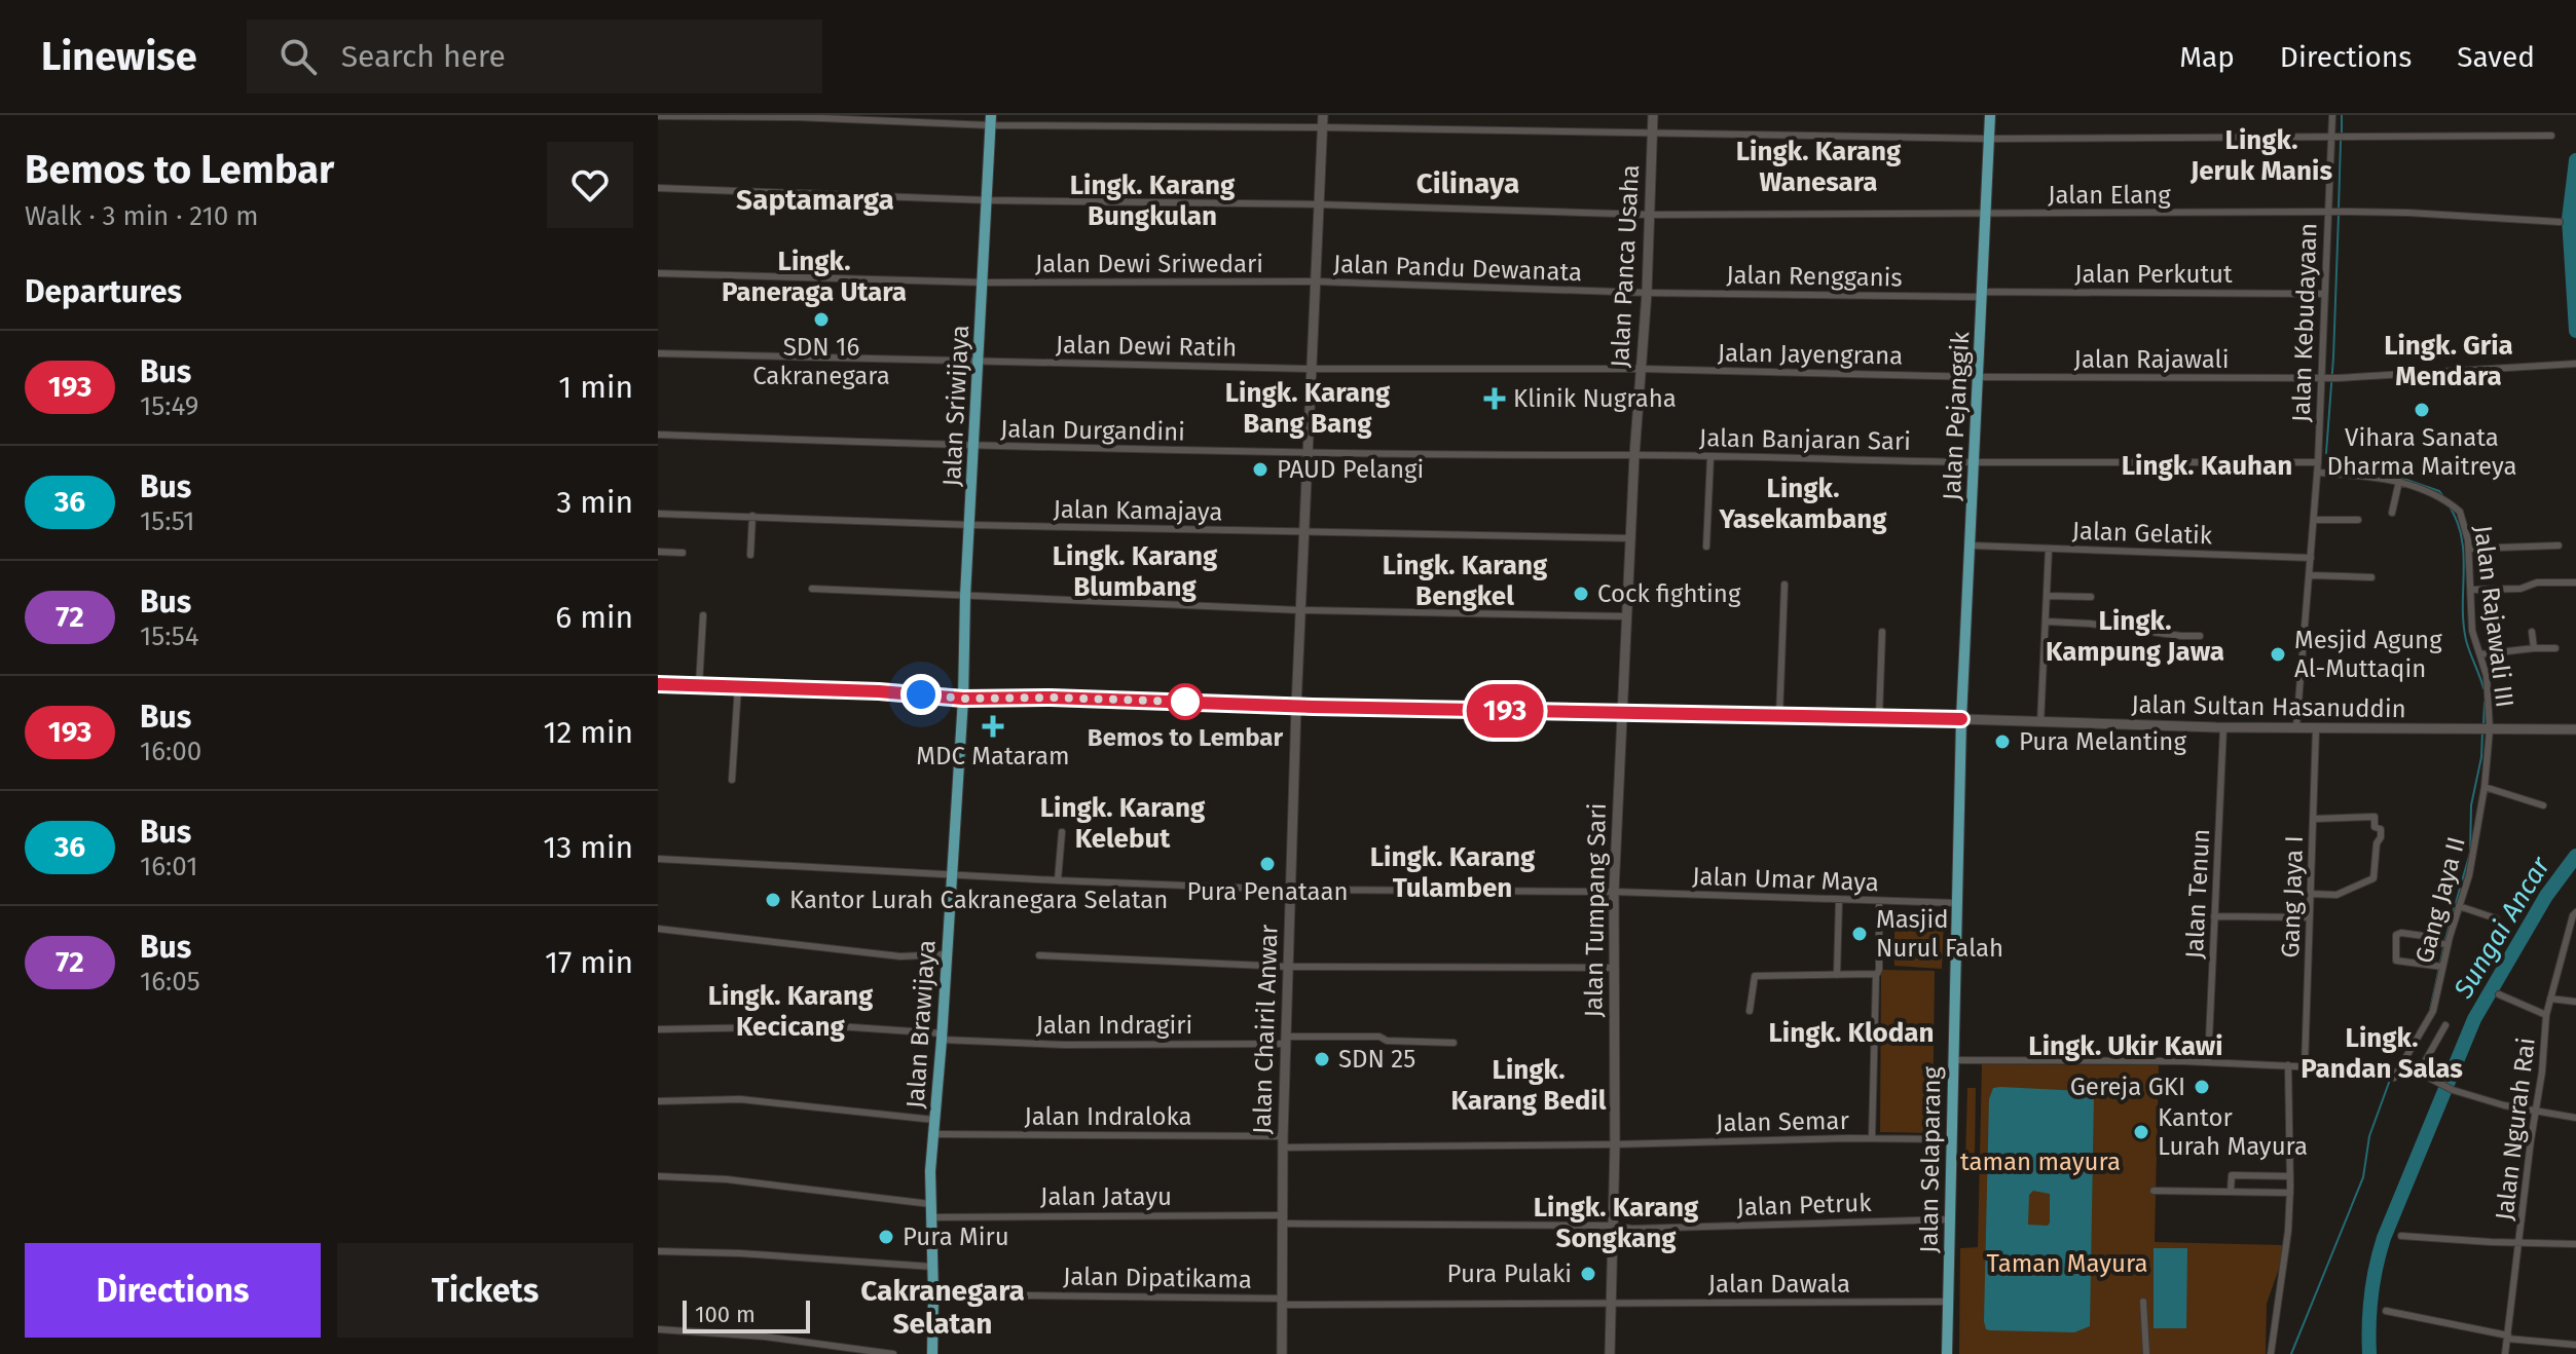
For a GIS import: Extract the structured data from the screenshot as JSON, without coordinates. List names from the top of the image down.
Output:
{
  "streets": {
    "main road": [
      "Jalan Panca Usaha",
      "Jalan Sriwijaya",
      "Jalan Pejanggik",
      "Jalan Sultan Hasanuddin",
      "Jalan Tumpang Sari",
      "Jalan Brawijaya",
      "Jalan Chairil Anwar",
      "Jalan Selaparang"
    ],
    "street": [
      "Jalan Elang",
      "Jalan Dewi Sriwedari",
      "Jalan Pandu Dewanata",
      "Jalan Perkutut",
      "Jalan Rengganis",
      "Jalan Kebudayaan",
      "Jalan Dewi Ratih",
      "Jalan Jayengrana",
      "Jalan Rajawali",
      "Jalan Durgandini",
      "Jalan Banjaran Sari",
      "Jalan Kamajaya",
      "Jalan Gelatik",
      "Jalan Rajawali III",
      "Jalan Umar Maya",
      "Jalan Tenun",
      "Gang Jaya I",
      "Gang Jaya II",
      "Jalan Indragiri",
      "Jalan Indraloka",
      "Jalan Semar",
      "Jalan Ngurah Rai",
      "Jalan Jatayu",
      "Jalan Petruk",
      "Jalan Dipatikama",
      "Jalan Dawala"
    ]
  },
  "crossings": [
    ["Jalan Elang", "Jalan Panca Usaha"],
    ["Jalan Elang", "Jalan Kebudayaan"],
    ["Jalan Elang", "Jalan Sriwijaya"],
    ["Jalan Elang", "Jalan Pejanggik"],
    ["Jalan Elang", "Jalan Chairil Anwar"],
    ["Jalan Dewi Sriwedari", "Jalan Pandu Dewanata"],
    ["Jalan Dewi Sriwedari", "Jalan Sriwijaya"],
    ["Jalan Dewi Sriwedari", "Jalan Chairil Anwar"],
    ["Jalan Panca Usaha", "Jalan Pandu Dewanata"],
    ["Jalan Panca Usaha", "Jalan Rengganis"],
    ["Jalan Panca Usaha", "Jalan Dewi Ratih"],
    ["Jalan Panca Usaha", "Jalan Jayengrana"],
    ["Jalan Panca Usaha", "Jalan Durgandini"],
    ["Jalan Panca Usaha", "Jalan Banjaran Sari"],
    ["Jalan Panca Usaha", "Jalan Kamajaya"],
    ["Jalan Panca Usaha", "Jalan Tumpang Sari"],
    ["Jalan Pandu Dewanata", "Jalan Rengganis"],
    ["Jalan Pandu Dewanata", "Jalan Chairil Anwar"],
    ["Jalan Perkutut", "Jalan Rengganis"],
    ["Jalan Perkutut", "Jalan Kebudayaan"],
    ["Jalan Perkutut", "Jalan Pejanggik"],
    ["Jalan Rengganis", "Jalan Pejanggik"],
    ["Jalan Kebudayaan", "Jalan Rajawali"],
    ["Jalan Kebudayaan", "Jalan Banjaran Sari"],
    ["Jalan Kebudayaan", "Jalan Gelatik"],
    ["Jalan Kebudayaan", "Jalan Rajawali III"],
    ["Jalan Kebudayaan", "Jalan Sultan Hasanuddin"],
    ["Jalan Dewi Ratih", "Jalan Jayengrana"],
    ["Jalan Dewi Ratih", "Jalan Sriwijaya"],
    ["Jalan Dewi Ratih", "Jalan Chairil Anwar"],
    ["Jalan Jayengrana", "Jalan Rajawali"],
    ["Jalan Jayengrana", "Jalan Pejanggik"],
    ["Jalan Rajawali", "Jalan Pejanggik"],
    ["Jalan Sriwijaya", "Jalan Durgandini"],
    ["Jalan Sriwijaya", "Jalan Kamajaya"],
    ["Jalan Sriwijaya", "Jalan Brawijaya"],
    ["Jalan Pejanggik", "Jalan Banjaran Sari"],
    ["Jalan Pejanggik", "Jalan Gelatik"],
    ["Jalan Pejanggik", "Jalan Sultan Hasanuddin"],
    ["Jalan Pejanggik", "Jalan Selaparang"],
    ["Jalan Durgandini", "Jalan Banjaran Sari"],
    ["Jalan Durgandini", "Jalan Chairil Anwar"],
    ["Jalan Kamajaya", "Jalan Chairil Anwar"],
    ["Jalan Rajawali III", "Jalan Sultan Hasanuddin"],
    ["Jalan Rajawali III", "Gang Jaya II"],
    ["Jalan Sultan Hasanuddin", "Jalan Tenun"],
    ["Jalan Sultan Hasanuddin", "Gang Jaya I"],
    ["Jalan Sultan Hasanuddin", "Gang Jaya II"],
    ["Jalan Sultan Hasanuddin", "Jalan Selaparang"],
    ["Jalan Umar Maya", "Jalan Tumpang Sari"],
    ["Jalan Umar Maya", "Jalan Brawijaya"],
    ["Jalan Umar Maya", "Jalan Chairil Anwar"],
    ["Jalan Umar Maya", "Jalan Selaparang"],
    ["Gang Jaya I", "Gang Jaya II"],
    ["Jalan Tumpang Sari", "Jalan Semar"],
    ["Jalan Tumpang Sari", "Jalan Jatayu"],
    ["Jalan Tumpang Sari", "Jalan Petruk"],
    ["Jalan Tumpang Sari", "Jalan Dipatikama"],
    ["Jalan Tumpang Sari", "Jalan Dawala"],
    ["Jalan Brawijaya", "Jalan Indragiri"],
    ["Jalan Brawijaya", "Jalan Indraloka"],
    ["Jalan Brawijaya", "Jalan Jatayu"],
    ["Jalan Brawijaya", "Jalan Dipatikama"],
    ["Jalan Indragiri", "Jalan Chairil Anwar"],
    ["Jalan Chairil Anwar", "Jalan Indraloka"],
    ["Jalan Chairil Anwar", "Jalan Semar"],
    ["Jalan Chairil Anwar", "Jalan Jatayu"],
    ["Jalan Chairil Anwar", "Jalan Dipatikama"],
    ["Jalan Semar", "Jalan Selaparang"],
    ["Jalan Selaparang", "Jalan Petruk"],
    ["Jalan Selaparang", "Jalan Dawala"],
    ["Jalan Jatayu", "Jalan Petruk"],
    ["Jalan Dipatikama", "Jalan Dawala"]
  ],
  "districts": [
    "Lingk. Jeruk Manis",
    "Lingk. Karang Wanesara",
    "Cilinaya",
    "Lingk. Karang Bungkulan",
    "Saptamarga",
    "Lingk. Paneraga Utara",
    "Lingk. Gria Mendara",
    "Lingk. Karang Bang Bang",
    "Lingk. Kauhan",
    "Lingk. Yasekambang",
    "Lingk. Karang Blumbang",
    "Lingk. Karang Bengkel",
    "Lingk. Kampung Jawa",
    "Lingk. Karang Kelebut",
    "Lingk. Karang Tulamben",
    "Lingk. Karang Kecicang",
    "Lingk. Klodan",
    "Lingk. Pandan Salas",
    "Lingk. Ukir Kawi",
    "Lingk. Karang Bedil",
    "Lingk. Karang Songkang",
    "Cakranegara Selatan"
  ],
  "water": ["Sungai Ancar"],
  "parks": ["taman mayura", "Taman Mayura"],
  "places": {
    "other": [
      "SDN 16 Cakranegara",
      "Vihara Sanata Dharma Maitreya",
      "PAUD Pelangi",
      "Cock fighting",
      "Mesjid Agung Al-Muttaqin",
      "Bemos to Lembar",
      "Pura Melanting",
      "Pura Penataan",
      "Kantor Lurah Cakranegara Selatan",
      "Masjid Nurul Falah",
      "SDN 25",
      "Gereja GKI",
      "Kantor Lurah Mayura",
      "Pura Miru",
      "Pura Pulaki"
    ],
    "health": ["Klinik Nugraha", "MDC Mataram"]
  },
  "lines": ["bus line 193"],
  "scale_bar": "100 m",
  "page": {
    "header": "Linewise",
    "search": "Search here",
    "nav": ["Map", "Directions", "Saved"],
    "heading": [
      ["Bemos to Lembar", "Walk · 3 min · 210 m"],
      "Departures"
    ],
    "on_map": "193",
    "list": [
      {
        "mark": "193",
        "name": "Bus",
        "note": "15:49",
        "value": "1 min"
      },
      {
        "mark": "36",
        "name": "Bus",
        "note": "15:51",
        "value": "3 min"
      },
      {
        "mark": "72",
        "name": "Bus",
        "note": "15:54",
        "value": "6 min"
      },
      {
        "mark": "193",
        "name": "Bus",
        "note": "16:00",
        "value": "12 min"
      },
      {
        "mark": "36",
        "name": "Bus",
        "note": "16:01",
        "value": "13 min"
      },
      {
        "mark": "72",
        "name": "Bus",
        "note": "16:05",
        "value": "17 min"
      }
    ],
    "buttons": ["Directions", "Tickets"],
    "scale": "100 m"
  }
}
